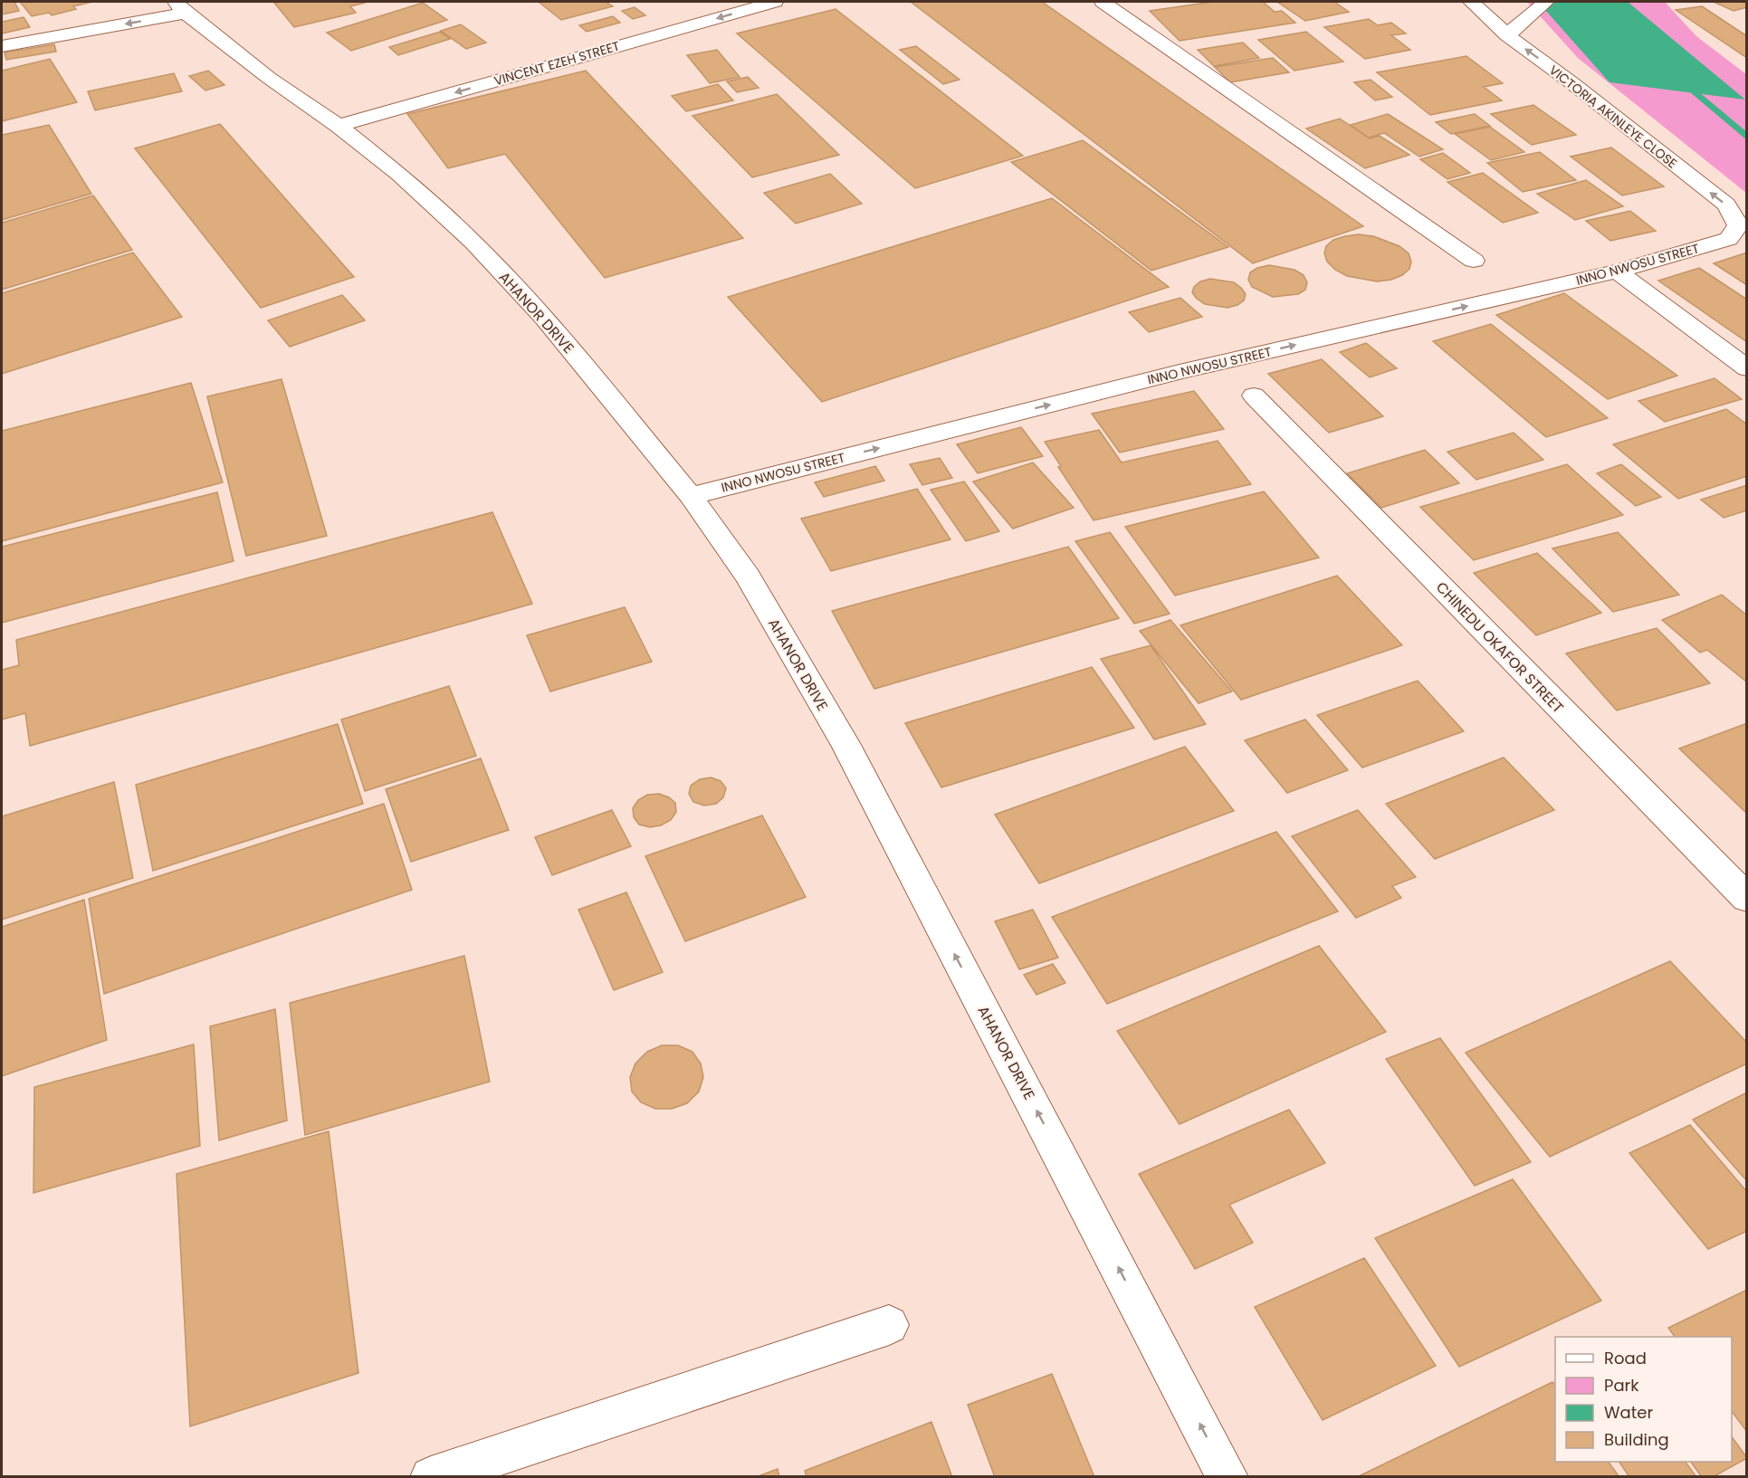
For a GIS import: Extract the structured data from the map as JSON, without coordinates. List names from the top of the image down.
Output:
{
  "streets": {
    "street": [
      "VINCENT EZEH STREET",
      "VICTORIA AKINLEYE CLOSE",
      "INNO NWOSU STREET",
      "AHANOR DRIVE",
      "CHINEDU OKAFOR STREET"
    ]
  },
  "crossings": [
    ["VINCENT EZEH STREET", "AHANOR DRIVE"],
    ["VICTORIA AKINLEYE CLOSE", "INNO NWOSU STREET"],
    ["INNO NWOSU STREET", "AHANOR DRIVE"]
  ],
  "one_way": ["VINCENT EZEH STREET", "INNO NWOSU STREET", "AHANOR DRIVE"],
  "legend": [
    "Road",
    "Park",
    "Water",
    "Building"
  ]
}
